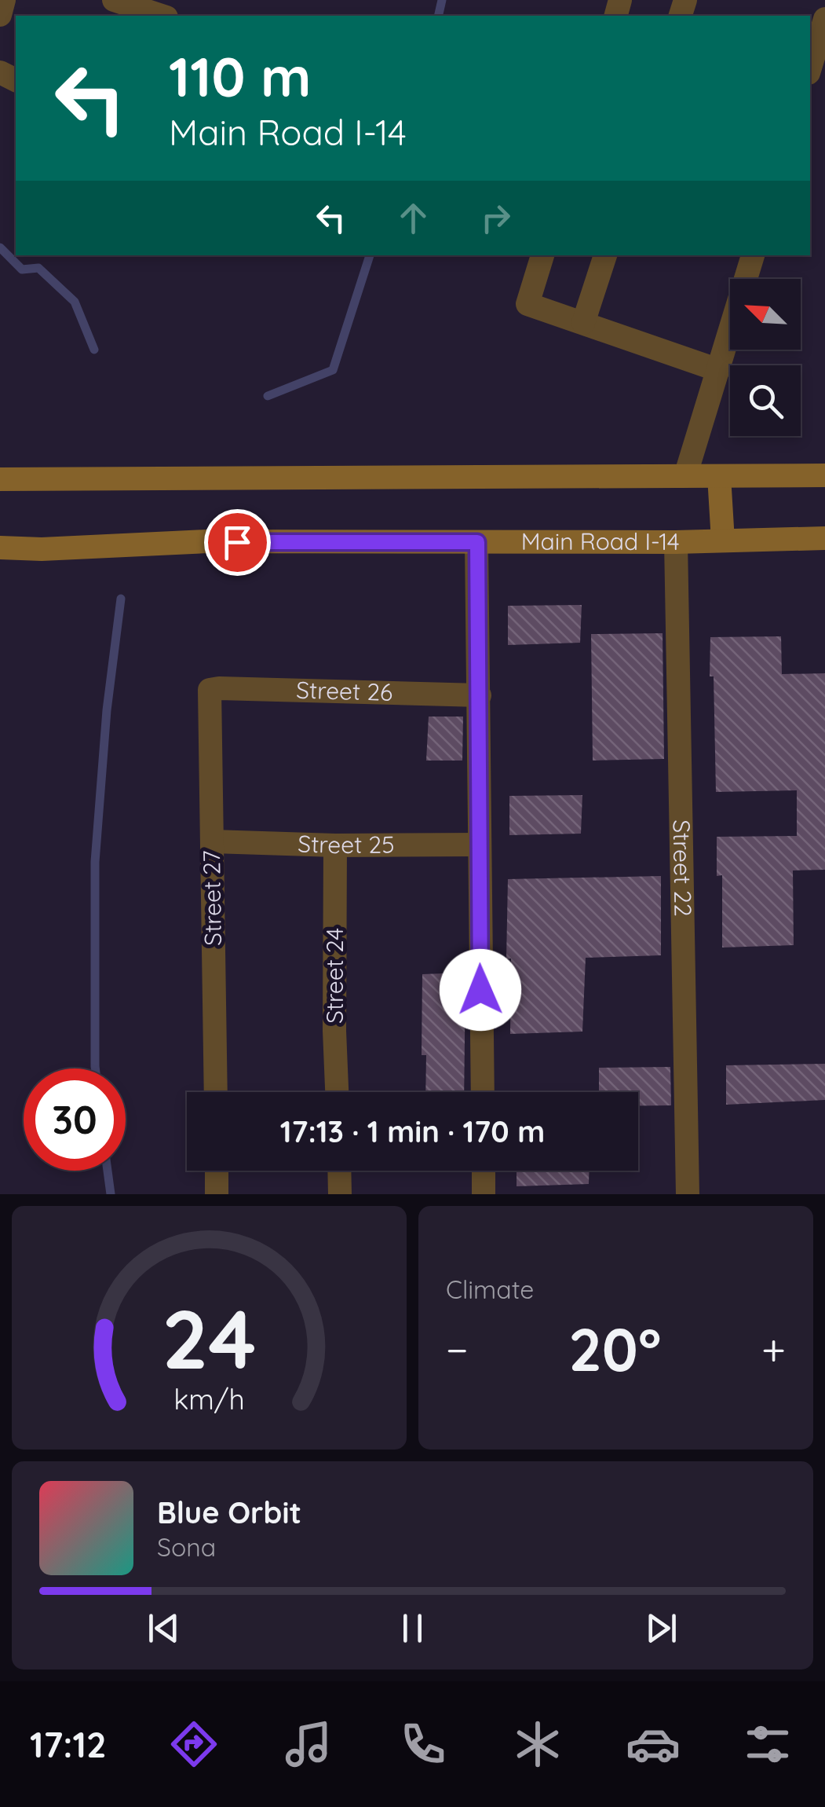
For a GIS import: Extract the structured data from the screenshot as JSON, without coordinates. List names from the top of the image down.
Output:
{
  "streets": {
    "main road": ["Main Road I-14"],
    "street": [
      "Street 26",
      "Street 25",
      "Street 22",
      "Street 27",
      "Street 24"
    ]
  },
  "crossings": [
    ["Main Road I-14", "Street 22"],
    ["Street 26", "Street 27"],
    ["Street 25", "Street 27"],
    ["Street 25", "Street 24"]
  ],
  "north": "top left",
  "page": {
    "turn": ["110 m", "Main Road I-14"],
    "limit": "30",
    "trip": "17:13 · 1 min · 170 m",
    "tile": "Climate",
    "heat": ["−", "20°", "+"],
    "song": ["Blue Orbit", "Sona"],
    "tabs": "17:12",
    "gauge": ["24", "km/h"]
  }
}
